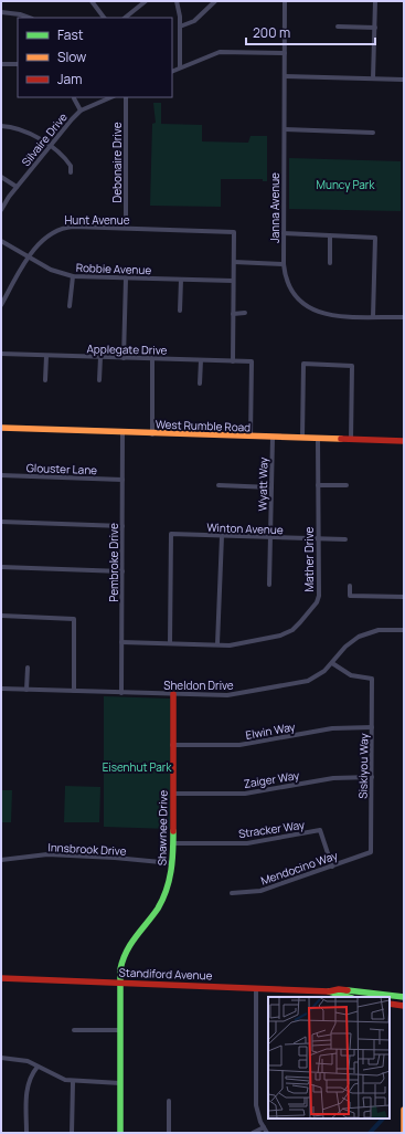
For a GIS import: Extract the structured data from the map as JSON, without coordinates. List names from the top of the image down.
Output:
{
  "streets": {
    "street": [
      "Silvaire Drive",
      "Debonaire Drive",
      "Janna Avenue",
      "Hunt Avenue",
      "Robbie Avenue",
      "Applegate Drive",
      "West Rumble Road",
      "Glouster Lane",
      "Wyatt Way",
      "Winton Avenue",
      "Mather Drive",
      "Pembroke Drive",
      "Sheldon Drive",
      "Elwin Way",
      "Siskiyou Way",
      "Zaiger Way",
      "Shawnee Drive",
      "Stracker Way",
      "Innsbrook Drive",
      "Mendocino Way",
      "Standiford Avenue"
    ]
  },
  "crossings": [
    ["Debonaire Drive", "Hunt Avenue"],
    ["Hunt Avenue", "Robbie Avenue"],
    ["Applegate Drive", "West Rumble Road"],
    ["West Rumble Road", "Wyatt Way"],
    ["West Rumble Road", "Mather Drive"],
    ["West Rumble Road", "Pembroke Drive"],
    ["Glouster Lane", "Pembroke Drive"],
    ["Wyatt Way", "Winton Avenue"],
    ["Winton Avenue", "Mather Drive"],
    ["Mather Drive", "Pembroke Drive"],
    ["Pembroke Drive", "Sheldon Drive"],
    ["Sheldon Drive", "Siskiyou Way"],
    ["Sheldon Drive", "Shawnee Drive"],
    ["Elwin Way", "Siskiyou Way"],
    ["Elwin Way", "Shawnee Drive"],
    ["Siskiyou Way", "Zaiger Way"],
    ["Siskiyou Way", "Mendocino Way"],
    ["Zaiger Way", "Shawnee Drive"],
    ["Shawnee Drive", "Stracker Way"],
    ["Shawnee Drive", "Innsbrook Drive"],
    ["Shawnee Drive", "Standiford Avenue"],
    ["Stracker Way", "Mendocino Way"]
  ],
  "parks": ["Muncy Park", "Eisenhut Park"],
  "legend": ["Fast", "Slow", "Jam"],
  "scale_bar": "200 m"
}
